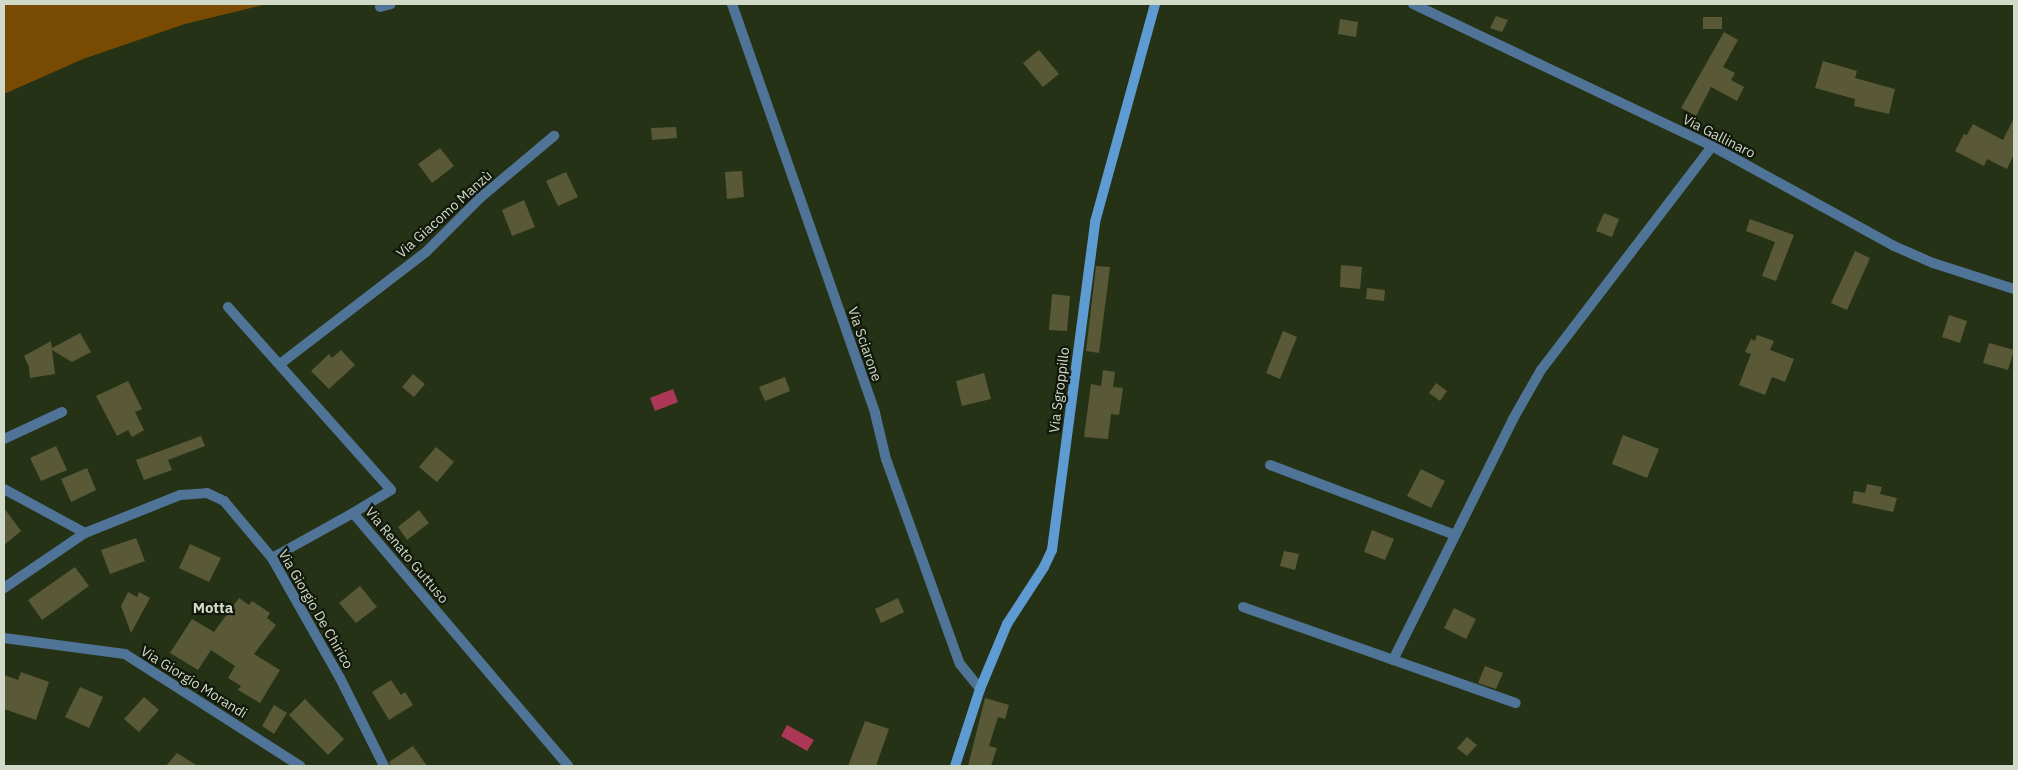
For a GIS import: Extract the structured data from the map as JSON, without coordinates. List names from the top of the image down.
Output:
{
  "streets": {
    "main road": ["Via Sgroppillo"],
    "street": [
      "Via Gallinaro",
      "Via Giacomo Manzù",
      "Via Sciarone",
      "Via Renato Guttuso",
      "Via Giorgio De Chirico",
      "Via Giorgio Morandi"
    ]
  },
  "crossings": [
    ["Via Giacomo Manzù", "Via Renato Guttuso"],
    ["Via Sciarone", "Via Sgroppillo"]
  ],
  "districts": ["Motta"]
}
